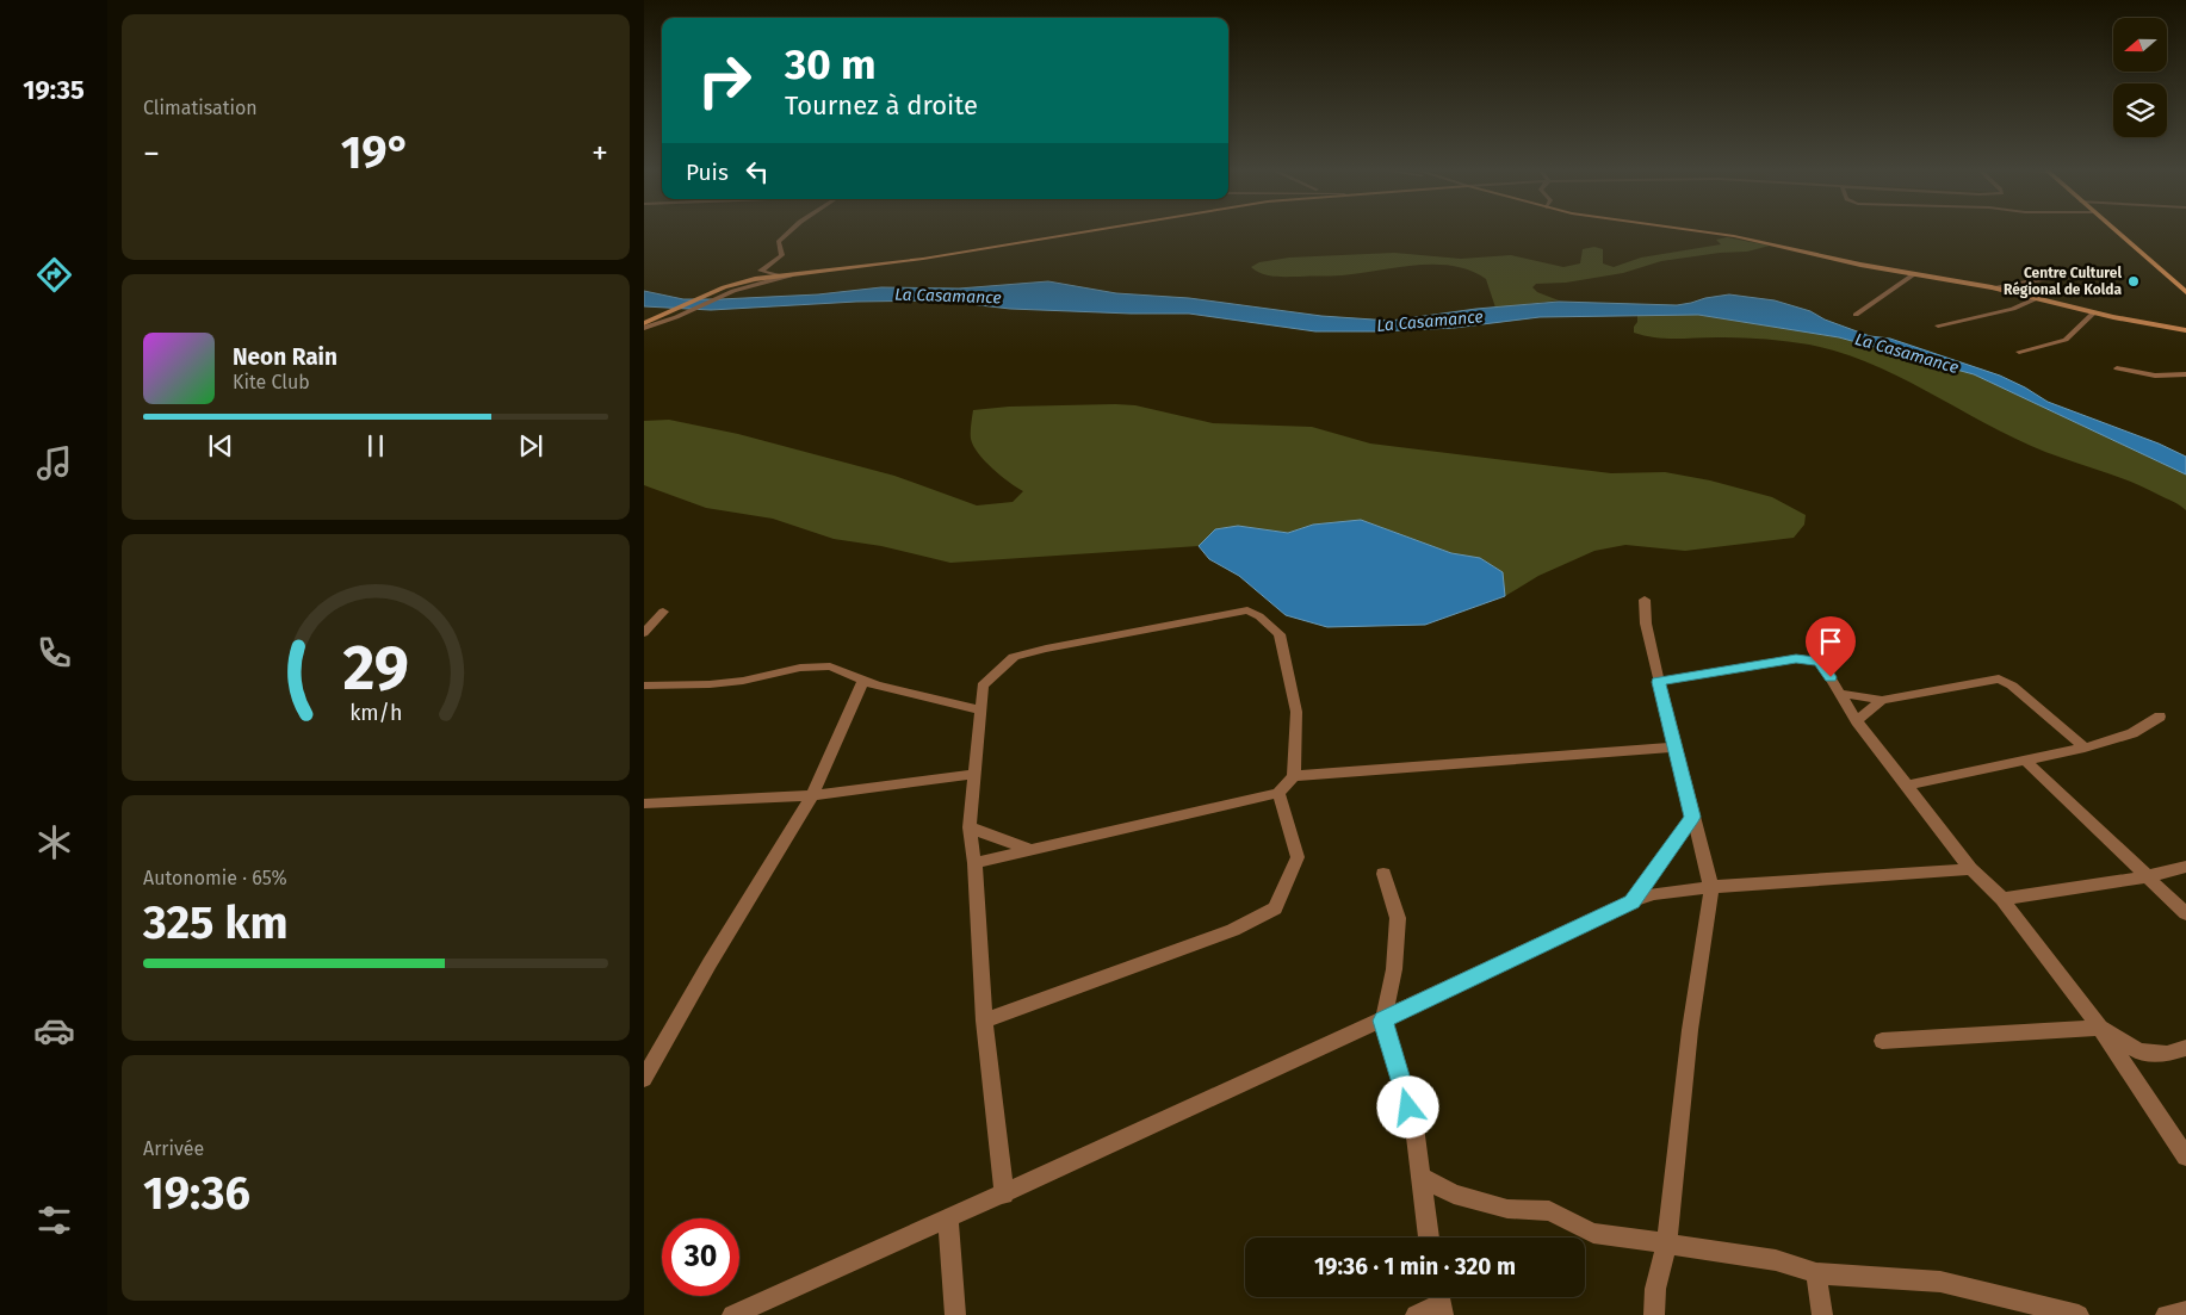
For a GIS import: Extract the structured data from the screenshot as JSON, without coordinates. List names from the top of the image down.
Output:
{
  "water": ["La Casamance"],
  "places": ["Centre Culturel Régional de Kolda"],
  "north": "left",
  "page": {
    "tabs": "19:35",
    "tile": [
      "Climatisation",
      ["Autonomie · 65%", "325 km"],
      ["Arrivée", "19:36"]
    ],
    "turn": ["30 m", "Tournez à droite"],
    "heat": ["−", "19°", "+"],
    "then": "Puis",
    "song": ["Neon Rain", "Kite Club"],
    "limit": "30",
    "trip": "19:36 · 1 min · 320 m",
    "gauge": ["29", "km/h"]
  }
}
